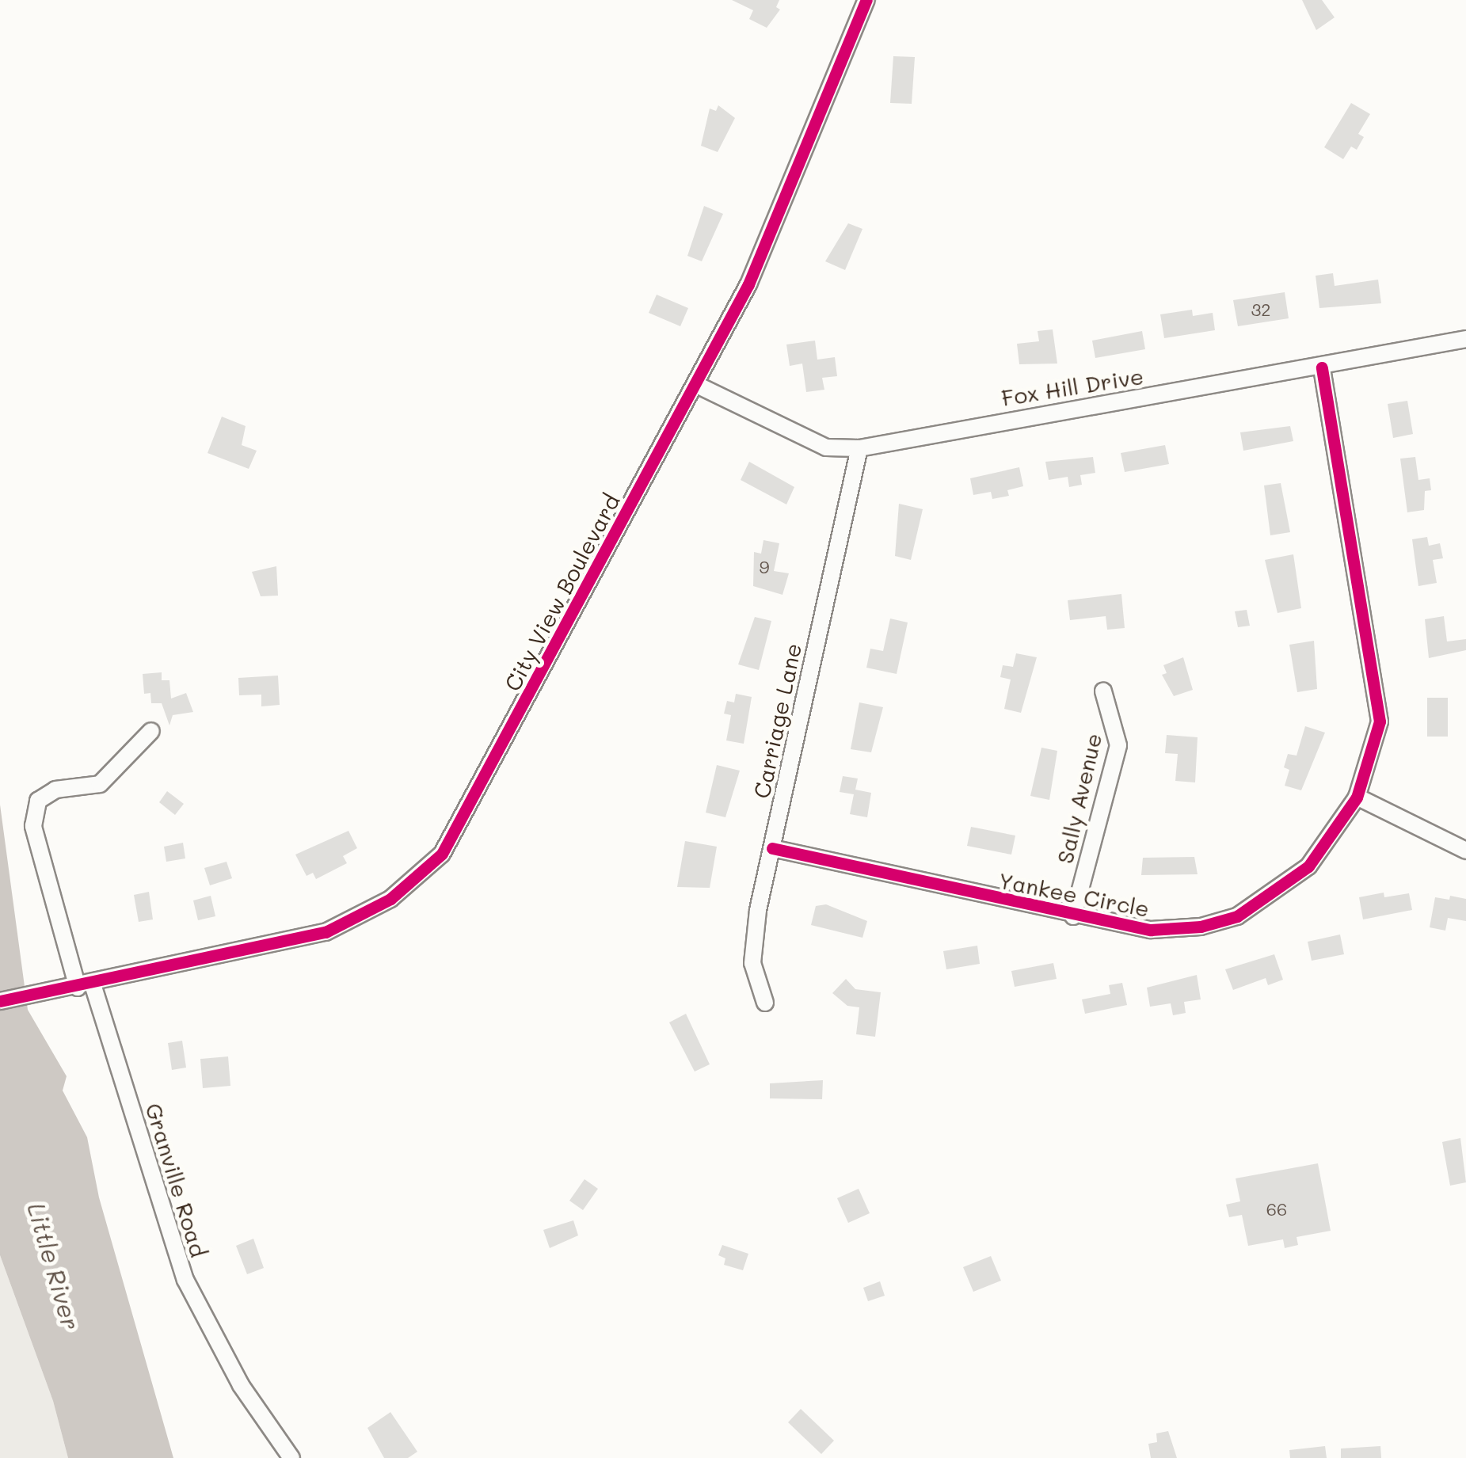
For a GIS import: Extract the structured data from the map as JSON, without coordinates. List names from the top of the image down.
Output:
{
  "streets": {
    "street": [
      "Fox Hill Drive",
      "City View Boulevard",
      "Carriage Lane",
      "Sally Avenue",
      "Yankee Circle",
      "Granville Road"
    ]
  },
  "crossings": [
    ["Fox Hill Drive", "City View Boulevard"],
    ["Fox Hill Drive", "Carriage Lane"],
    ["Fox Hill Drive", "Yankee Circle"],
    ["City View Boulevard", "Granville Road"],
    ["Carriage Lane", "Yankee Circle"],
    ["Sally Avenue", "Yankee Circle"]
  ],
  "water": ["Little River"],
  "house_numbers": ["32", "9", "66"]
}
